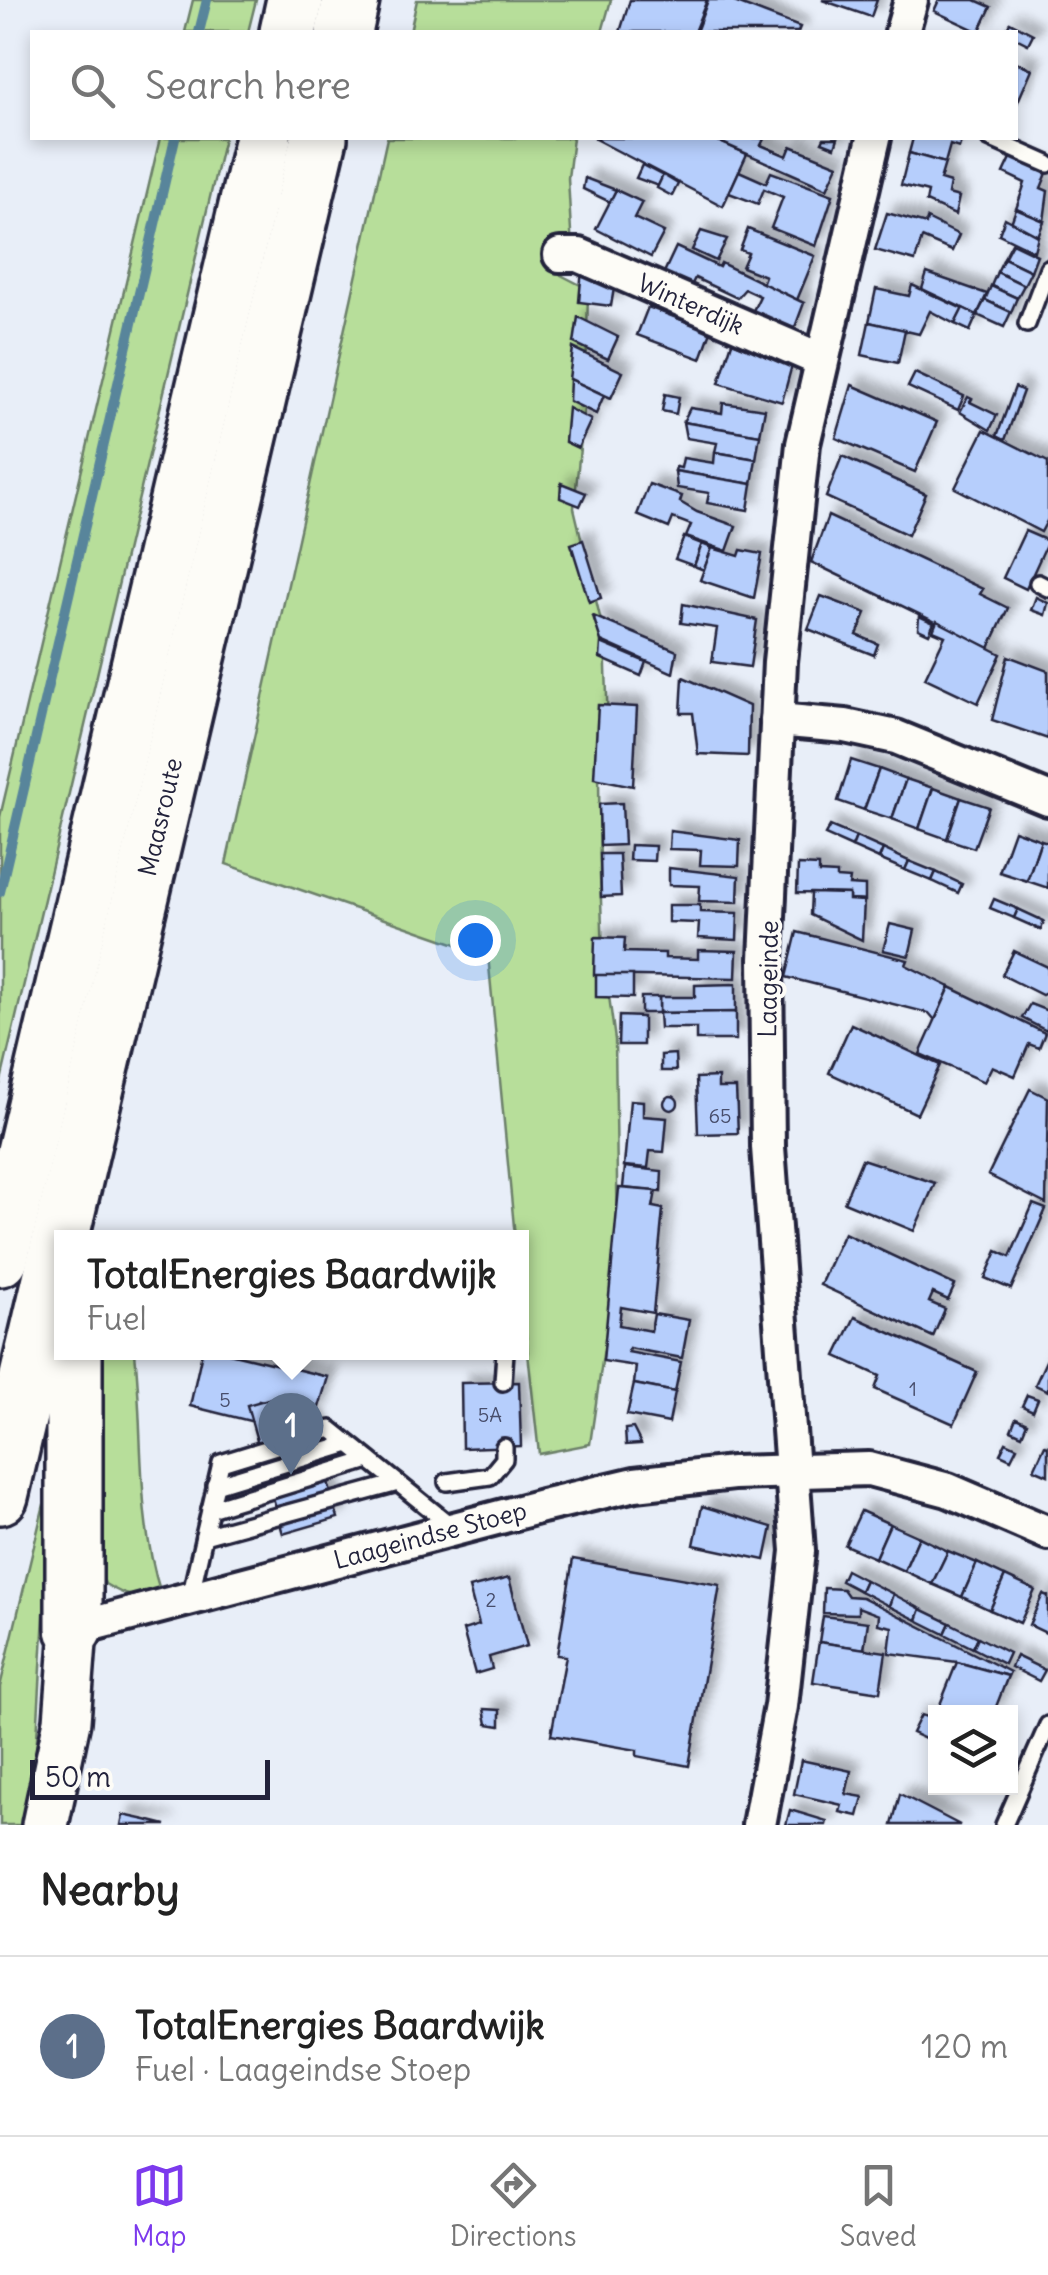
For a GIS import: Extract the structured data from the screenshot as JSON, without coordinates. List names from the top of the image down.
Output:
{
  "streets": {
    "highway": ["Maasroute"],
    "street": ["Winterdijk", "Laageinde", "Laageindse Stoep"]
  },
  "crossings": [
    ["Winterdijk", "Laageinde"],
    ["Laageinde", "Laageindse Stoep"]
  ],
  "house_numbers": [
    "65",
    "1",
    "5",
    "5A",
    "2"
  ],
  "scale_bar": "50 m",
  "page": {
    "search": "Search here",
    "popup": ["TotalEnergies Baardwijk", "Fuel"],
    "pins": "1",
    "scale": "50 m",
    "heading": "Nearby",
    "list": [
      {
        "mark": "1",
        "name": "TotalEnergies Baardwijk",
        "note": "Fuel · Laageindse Stoep",
        "value": "120 m"
      }
    ],
    "nav": ["Map", "Directions", "Saved"]
  }
}
